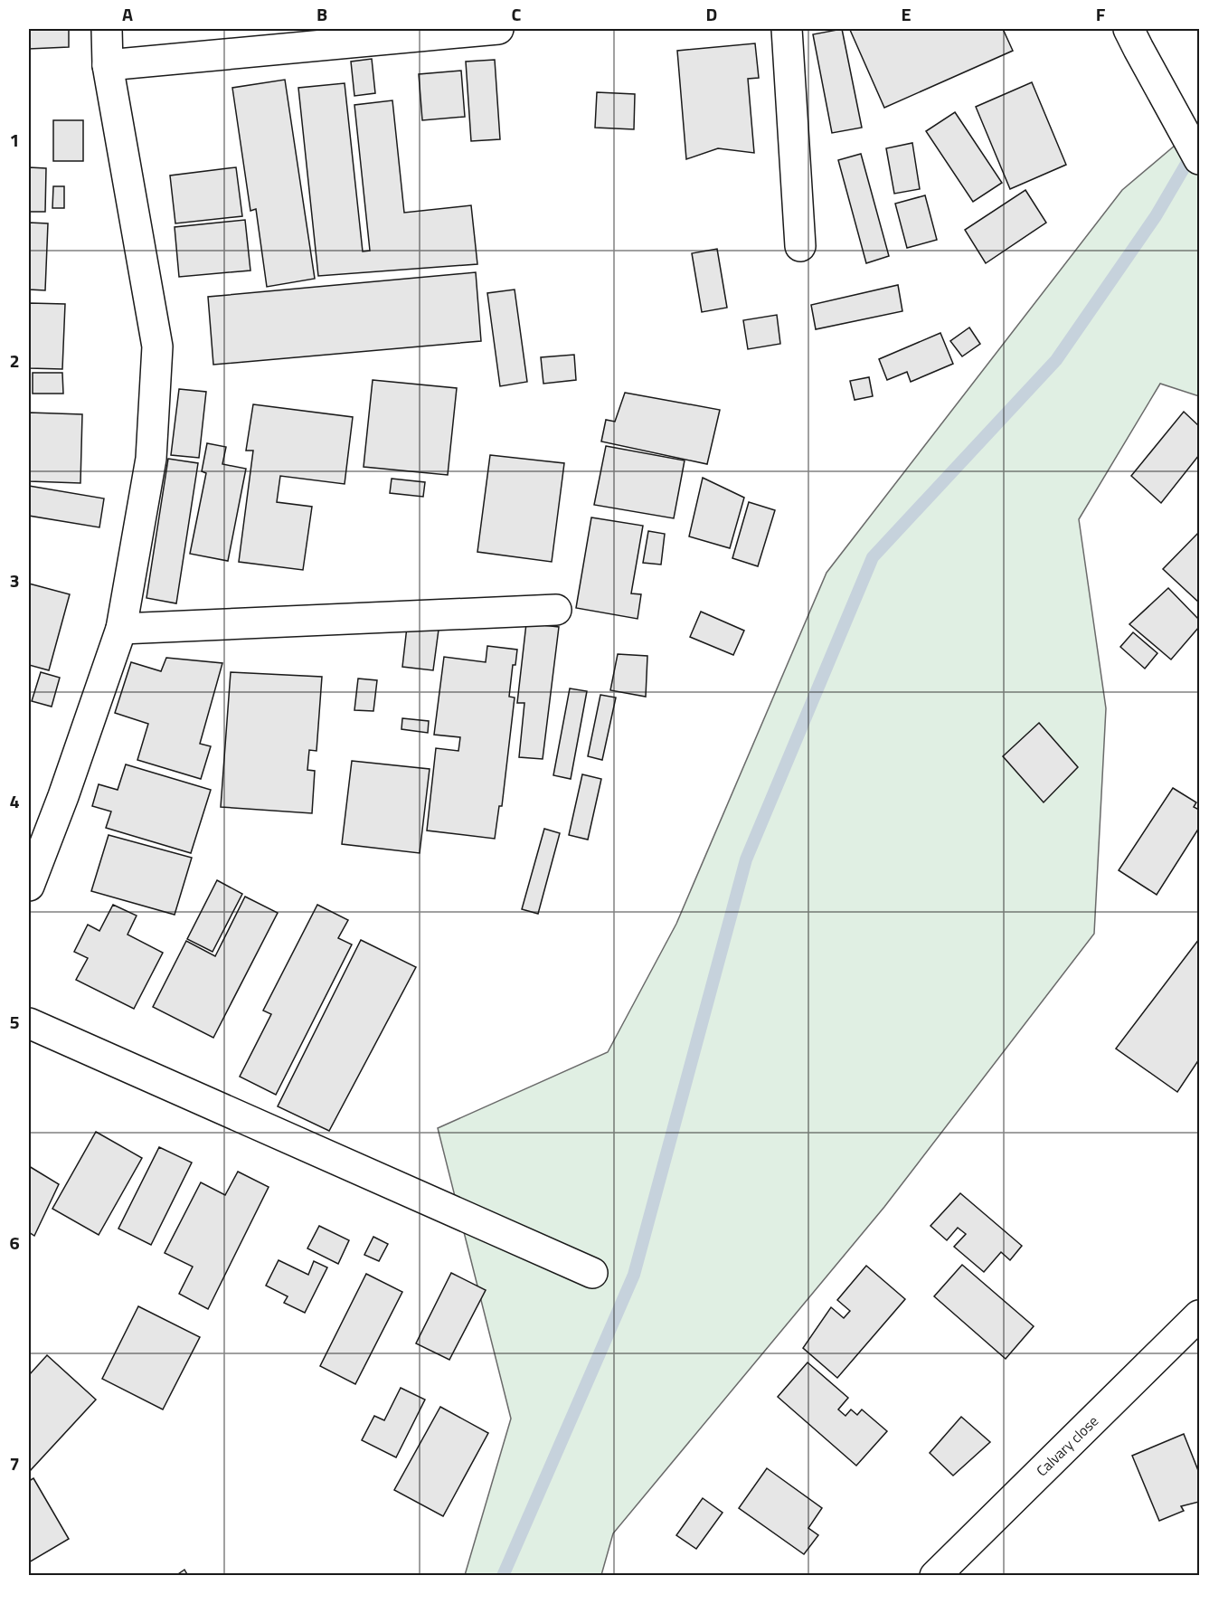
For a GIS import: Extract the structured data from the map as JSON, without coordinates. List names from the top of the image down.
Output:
{
  "streets": {
    "street": ["Calvary close"]
  },
  "grid": {
    "columns": [
      "A",
      "B",
      "C",
      "D",
      "E",
      "F"
    ],
    "rows": [
      "1",
      "2",
      "3",
      "4",
      "5",
      "6",
      "7"
    ]
  }
}
